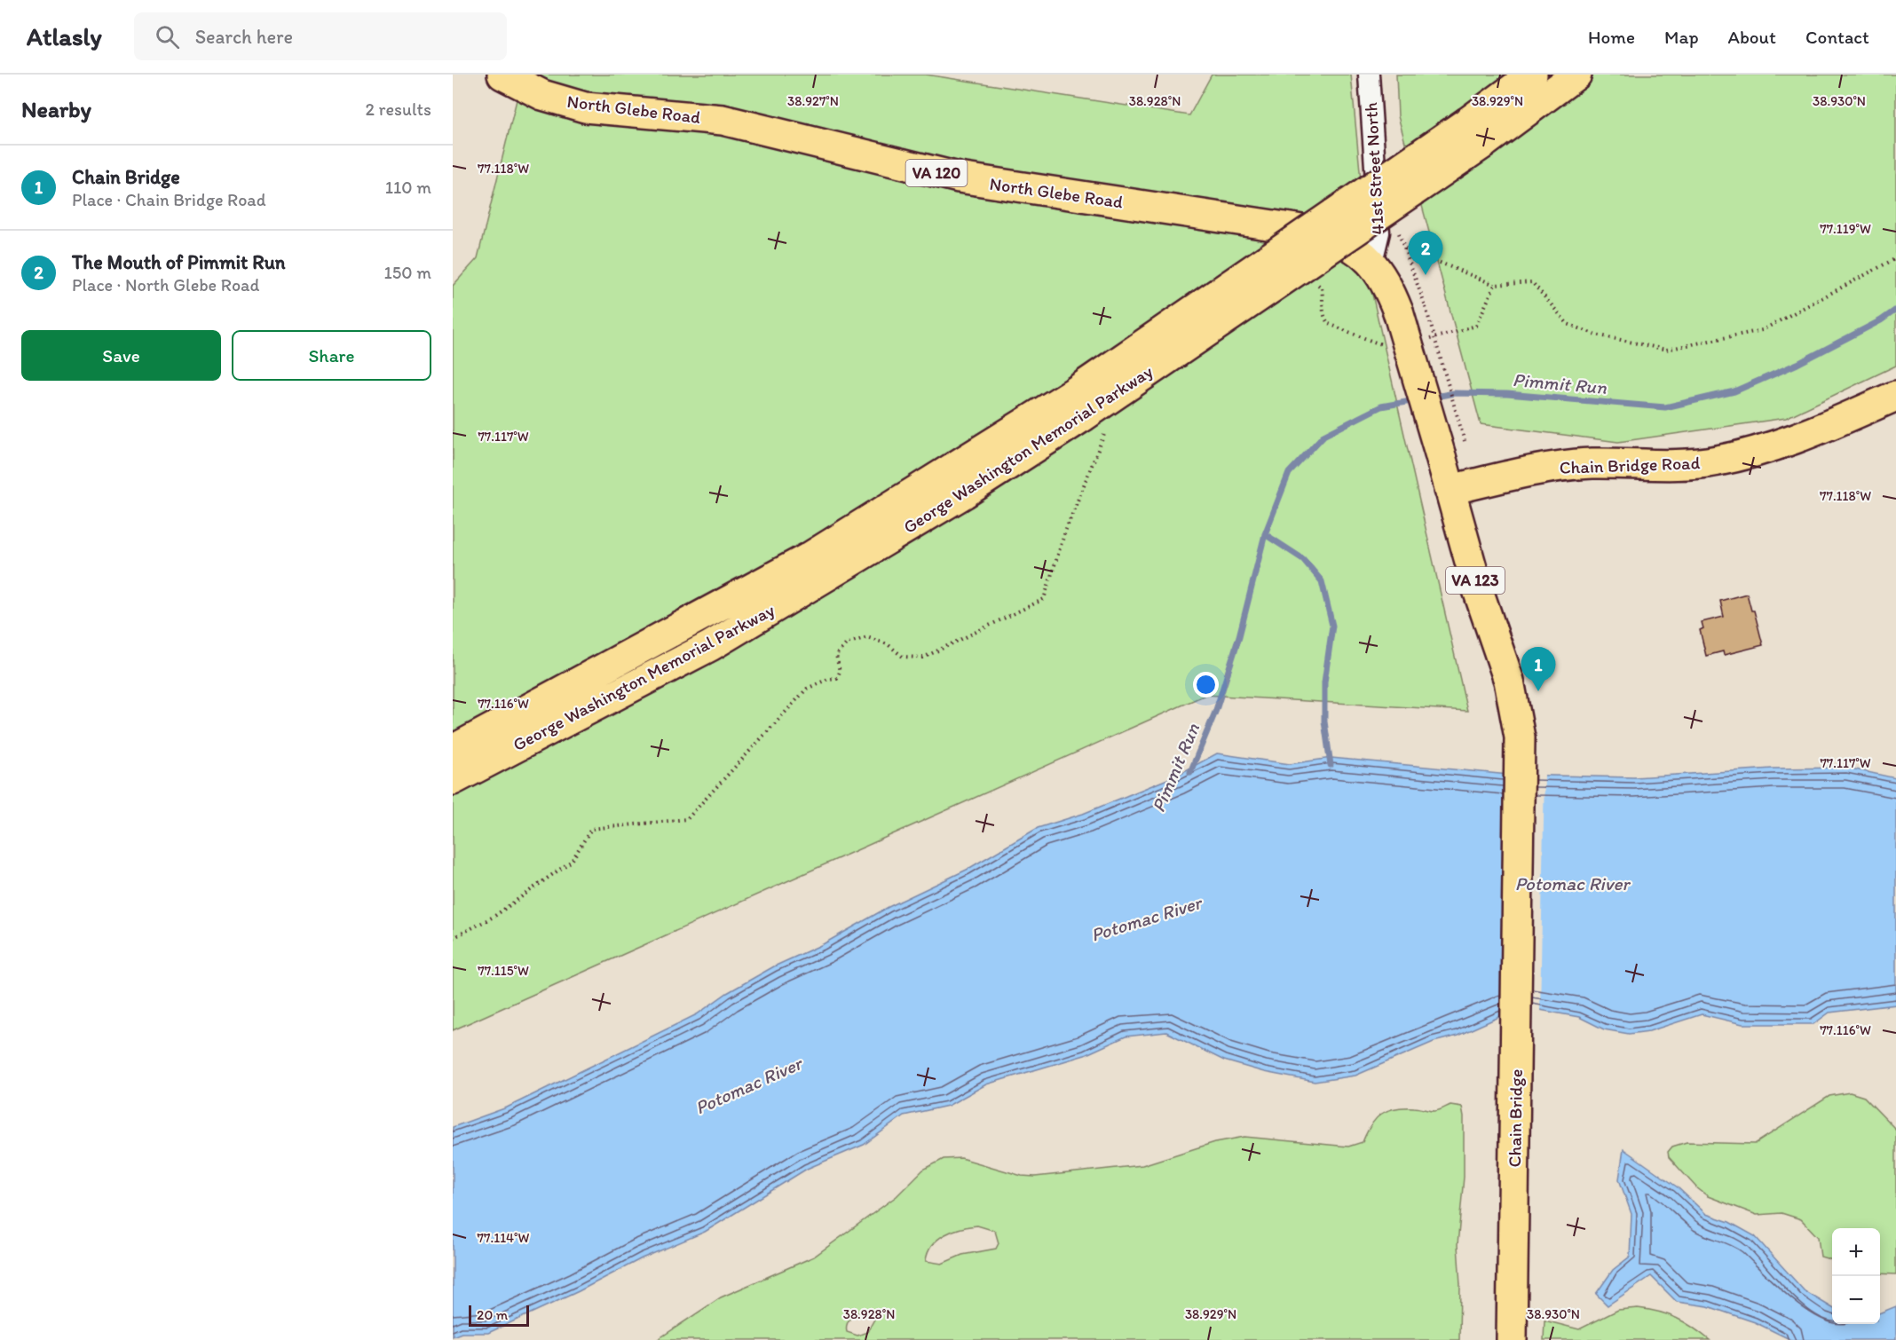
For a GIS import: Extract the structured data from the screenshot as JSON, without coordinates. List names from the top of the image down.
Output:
{
  "streets": {
    "main road": [
      "North Glebe Road",
      "VA 120",
      "George Washington Memorial Parkway",
      "Chain Bridge Road",
      "VA 123",
      "Chain Bridge"
    ],
    "street": ["41st Street North"]
  },
  "crossings": [
    ["North Glebe Road", "41st Street North"],
    ["North Glebe Road", "Chain Bridge Road"],
    ["North Glebe Road", "Chain Bridge"],
    ["Chain Bridge Road", "Chain Bridge"]
  ],
  "water": ["Pimmit Run", "Potomac River"],
  "scale_bar": "20 m",
  "page": {
    "header": "Atlasly",
    "search": "Search here",
    "nav": [
      "Home",
      "Map",
      "About",
      "Contact"
    ],
    "heading": ["Nearby", "2 results"],
    "list": [
      {
        "mark": "1",
        "name": "Chain Bridge",
        "note": "Place · Chain Bridge Road",
        "value": "110 m"
      },
      {
        "mark": "2",
        "name": "The Mouth of Pimmit Run",
        "note": "Place · North Glebe Road",
        "value": "150 m"
      }
    ],
    "pins": ["2", "1"],
    "buttons": ["Save", "Share"],
    "map_buttons": ["+", "−"],
    "scale": "20 m"
  },
  "coordinates": [
    "38.927°N",
    "38.928°N",
    "38.929°N",
    "38.930°N",
    "77.118°W",
    "77.119°W",
    "77.117°W",
    "77.116°W",
    "77.115°W",
    "77.114°W"
  ]
}
